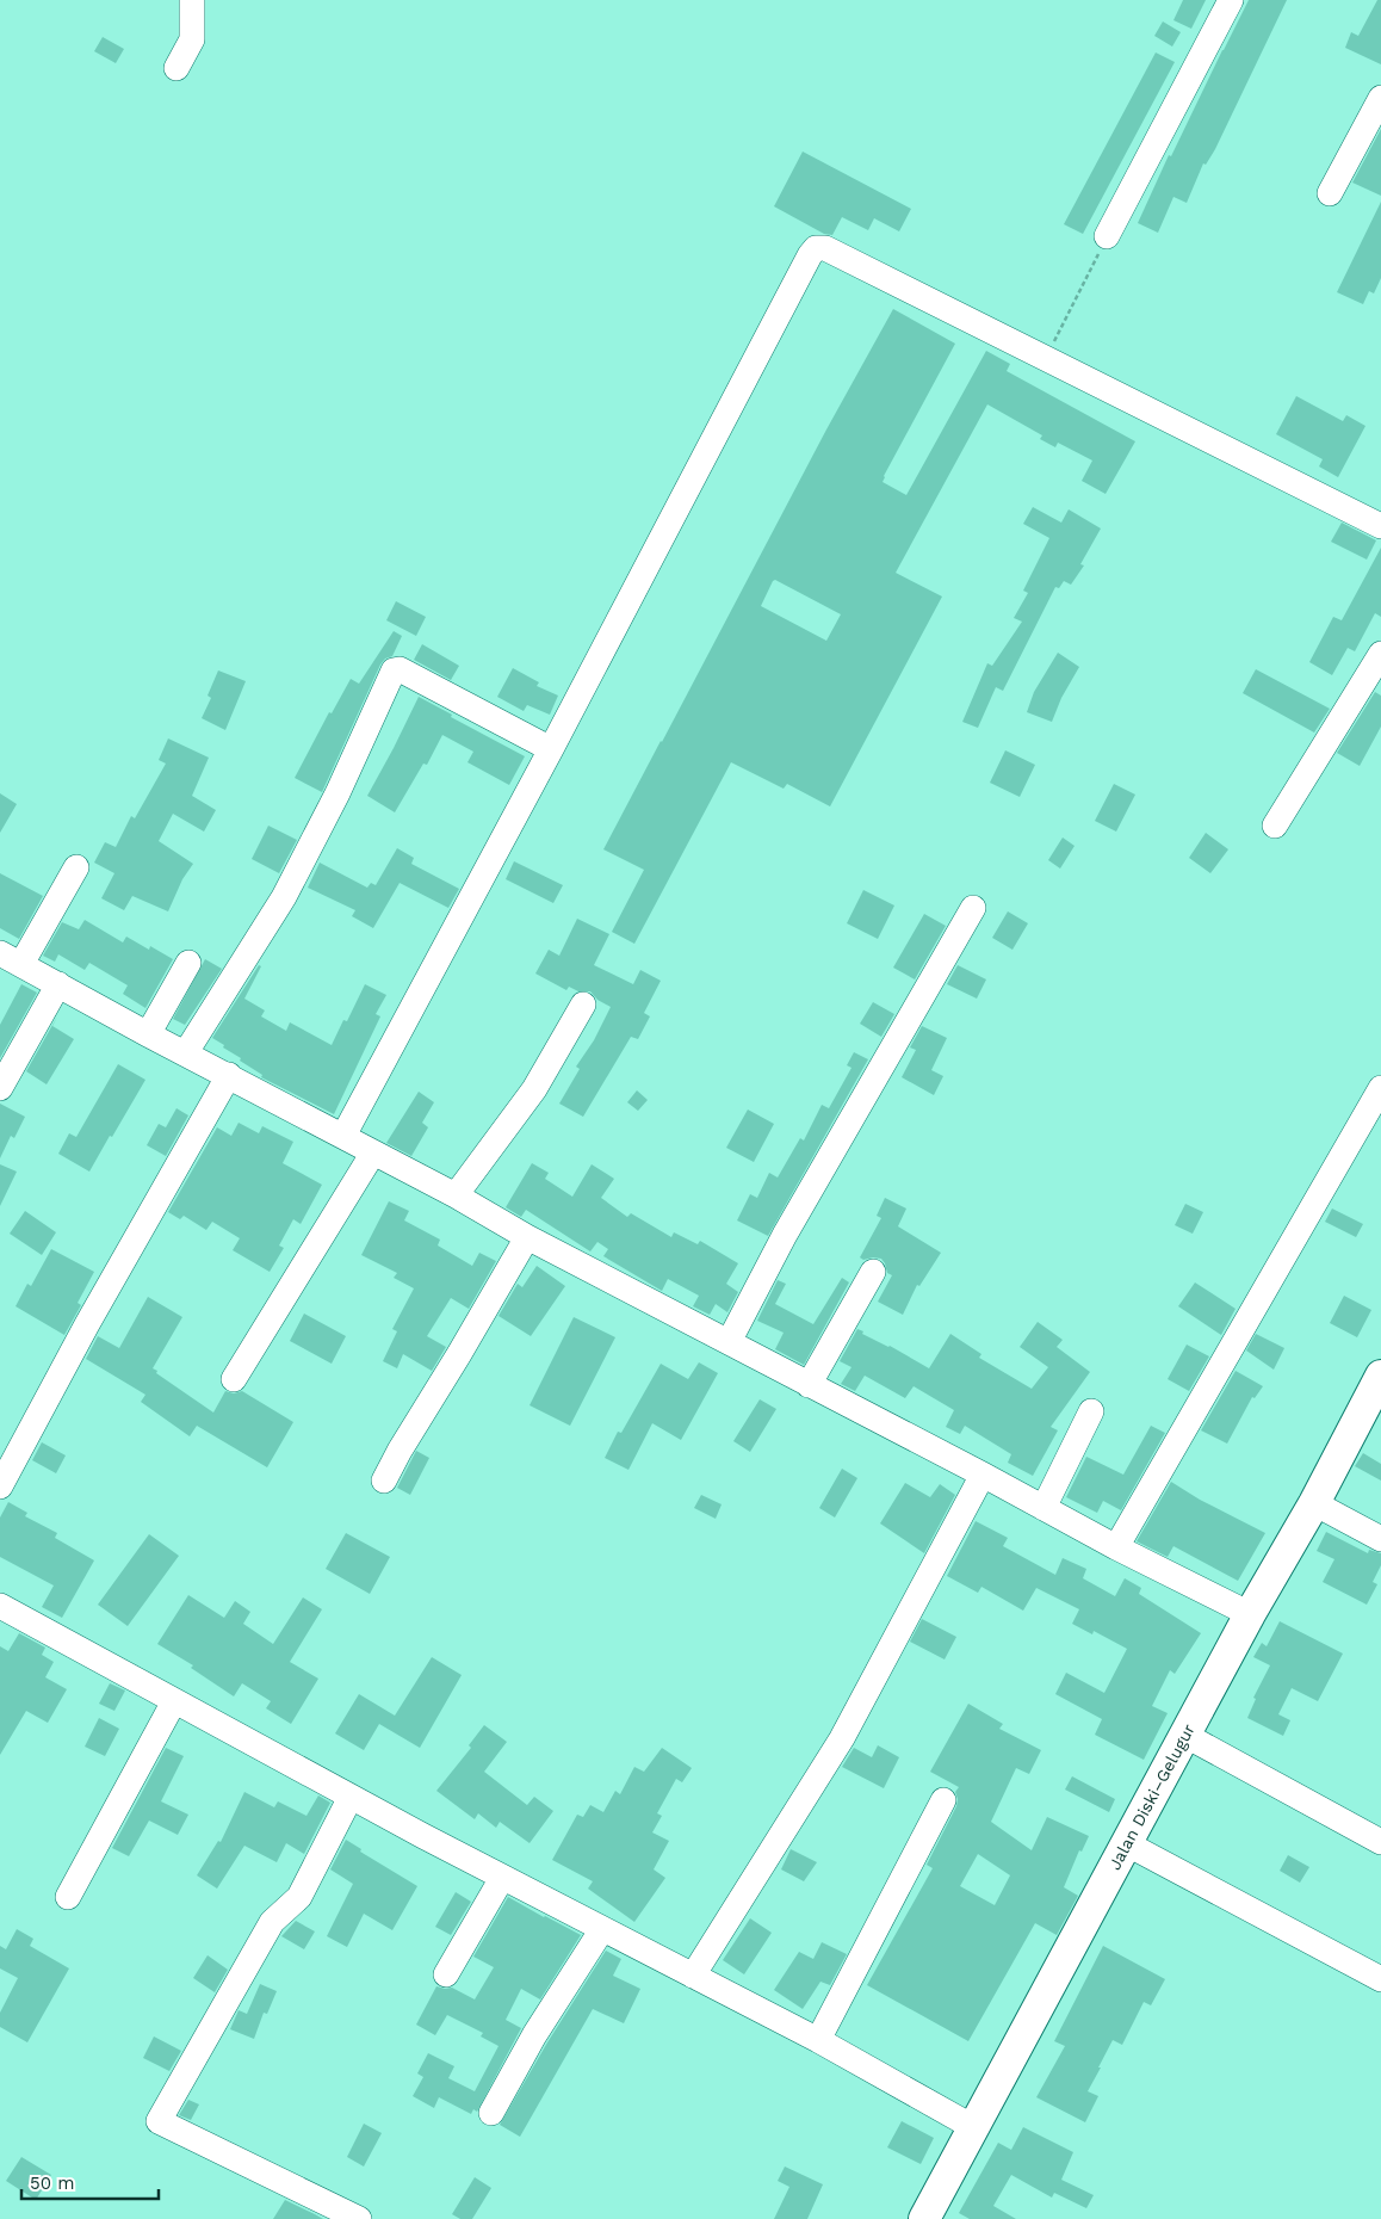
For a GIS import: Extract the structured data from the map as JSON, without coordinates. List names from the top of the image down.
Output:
{
  "streets": {
    "main road": ["Jalan Diski–Gelugur"]
  },
  "scale_bar": "50 m"
}
